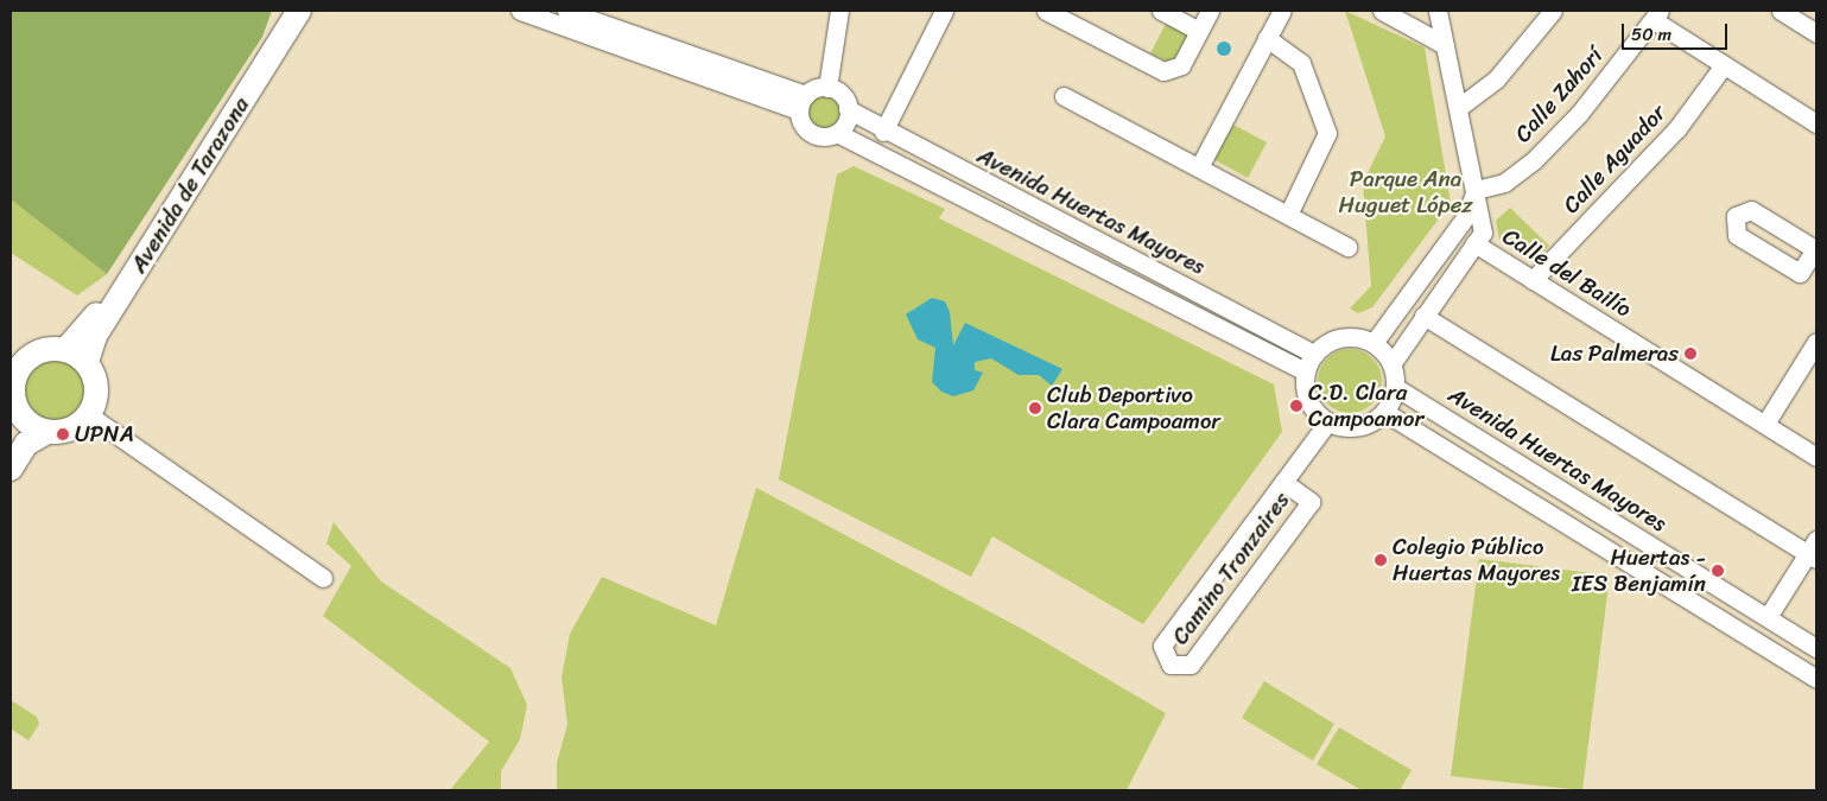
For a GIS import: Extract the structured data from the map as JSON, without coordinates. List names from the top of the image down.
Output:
{
  "streets": {
    "main road": ["Avenida de Tarazona"],
    "street": [
      "Calle Zahorí",
      "Calle Aguador",
      "Avenida Huertas Mayores",
      "Calle del Bailío",
      "Camino Tronzaires"
    ]
  },
  "crossings": [
    ["Calle Aguador", "Calle del Bailío"],
    ["Avenida Huertas Mayores", "Camino Tronzaires"]
  ],
  "parks": ["Parque Ana Huguet López"],
  "places": [
    "Las Palmeras",
    "C.D. Clara Campoamor",
    "Club Deportivo Clara Campoamor",
    "UPNA",
    "Colegio Público Huertas Mayores",
    "Huertas - IES Benjamín"
  ],
  "scale_bar": "50 m"
}
